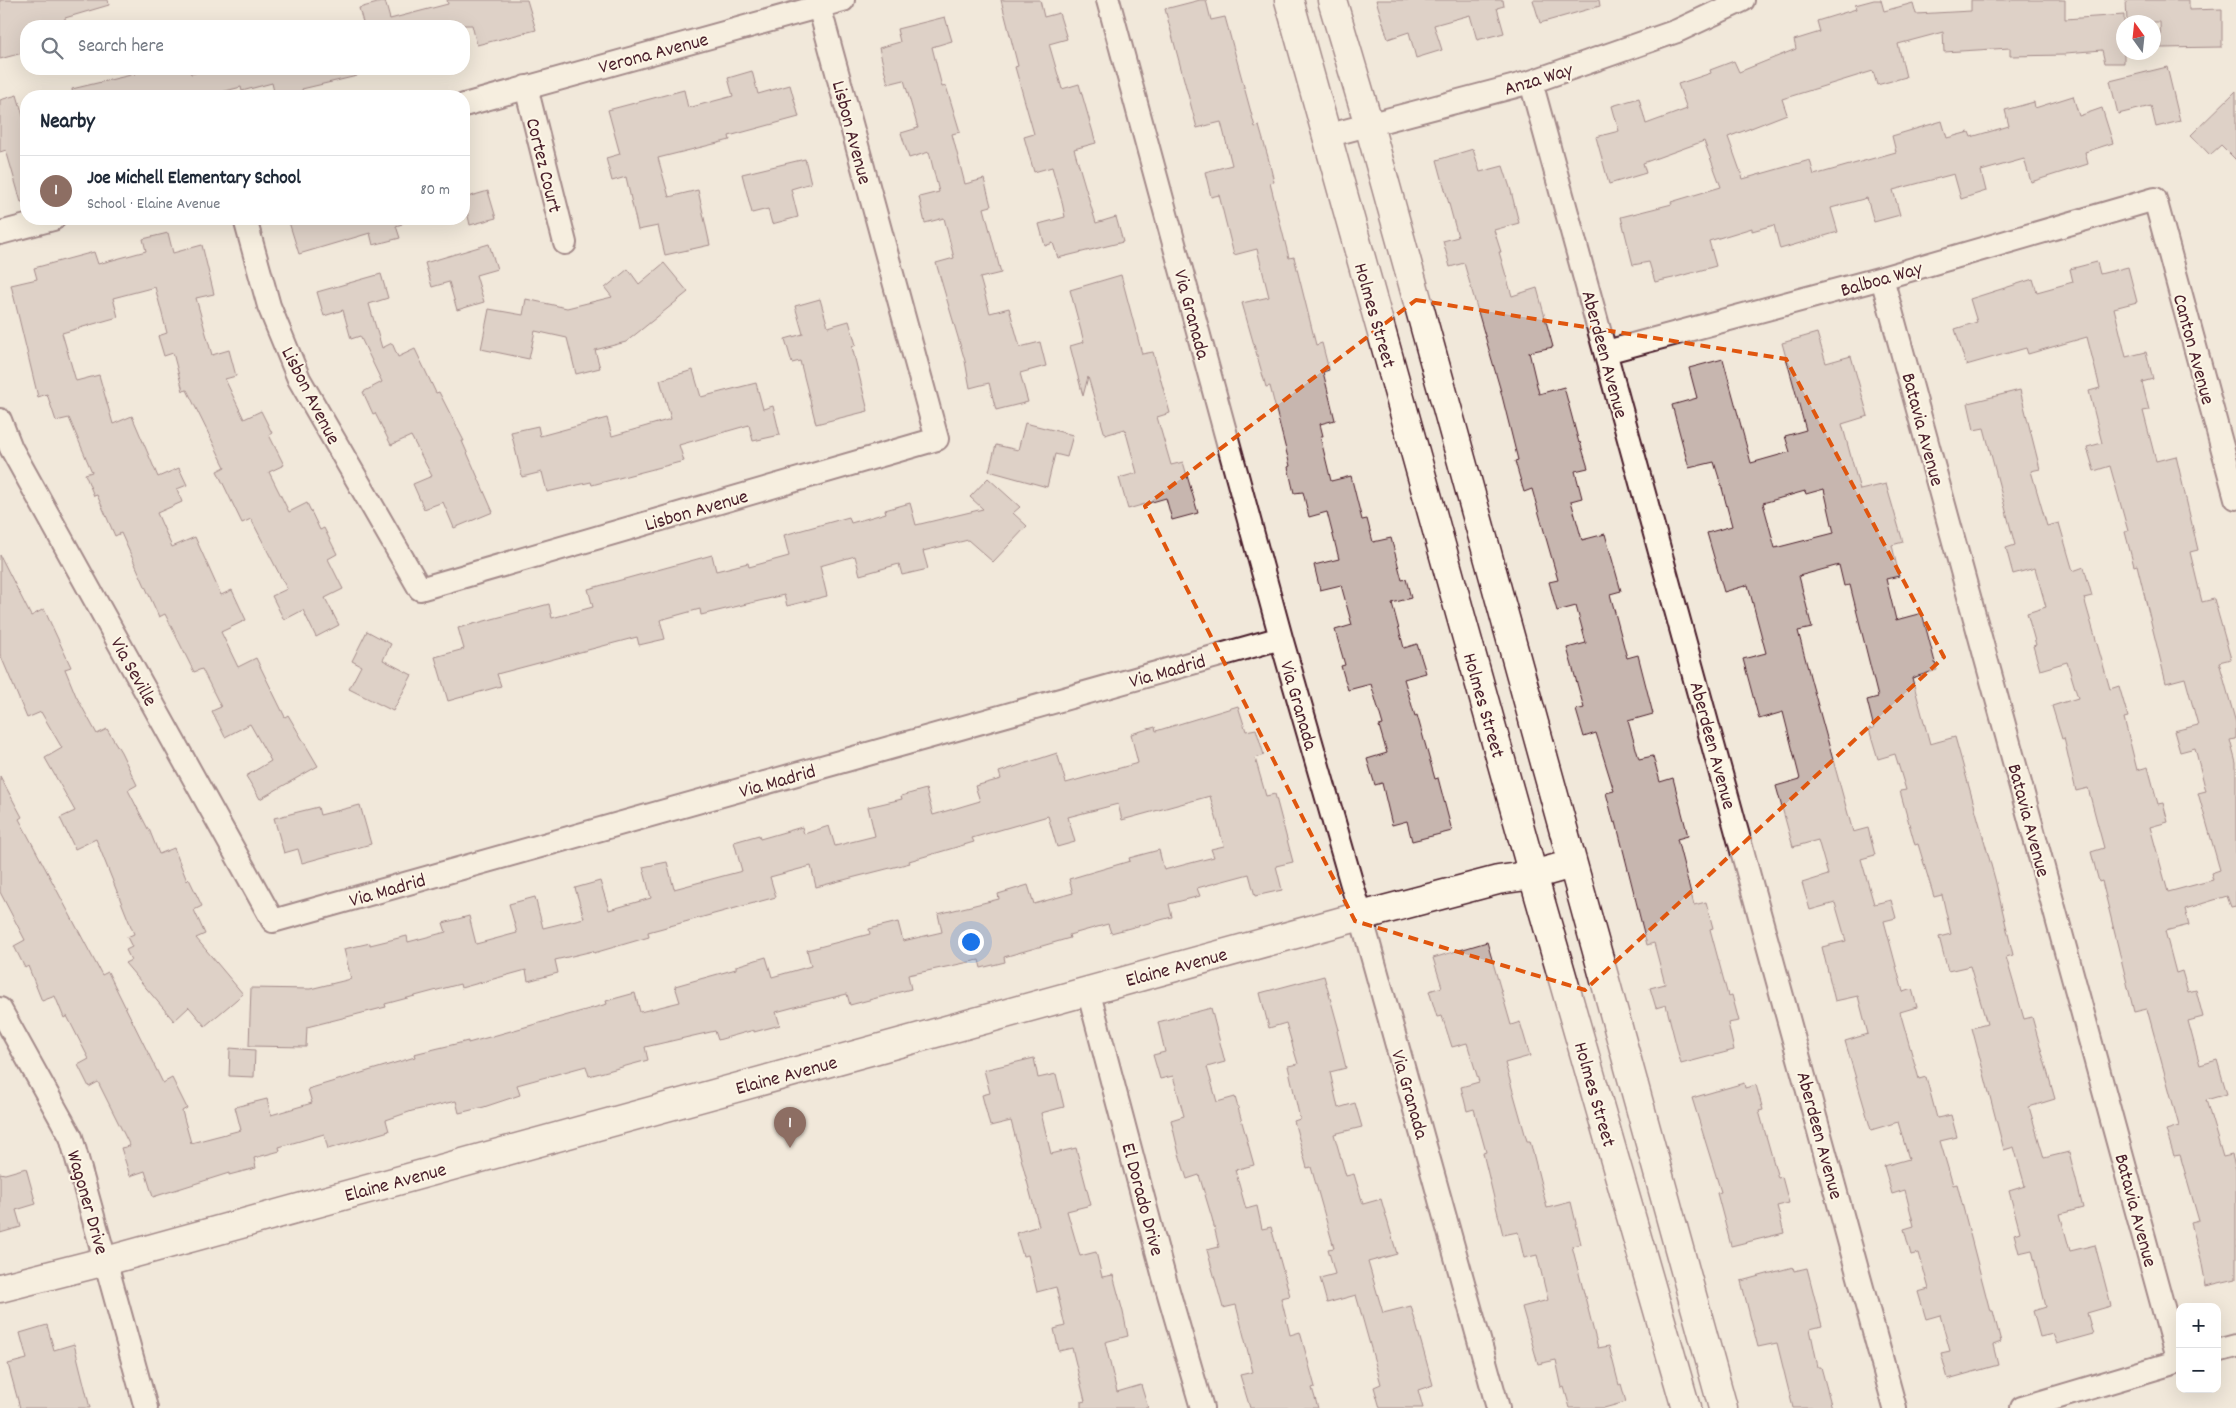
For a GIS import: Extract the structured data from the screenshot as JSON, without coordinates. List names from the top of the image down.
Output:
{
  "streets": {
    "main road": ["Holmes Street", "Elaine Avenue"],
    "street": [
      "Verona Avenue",
      "Anza Way",
      "Lisbon Avenue",
      "Cortez Court",
      "Balboa Way",
      "Via Granada",
      "Canton Avenue",
      "Aberdeen Avenue",
      "Batavia Avenue",
      "Via Madrid",
      "Via Seville",
      "El Dorado Drive",
      "Wagoner Drive"
    ]
  },
  "crossings": [
    ["Verona Avenue", "Lisbon Avenue"],
    ["Verona Avenue", "Cortez Court"],
    ["Anza Way", "Holmes Street"],
    ["Anza Way", "Aberdeen Avenue"],
    ["Balboa Way", "Canton Avenue"],
    ["Balboa Way", "Aberdeen Avenue"],
    ["Balboa Way", "Batavia Avenue"],
    ["Via Granada", "Via Madrid"],
    ["Via Granada", "Elaine Avenue"],
    ["Holmes Street", "Elaine Avenue"],
    ["Via Madrid", "Via Seville"],
    ["Elaine Avenue", "El Dorado Drive"],
    ["Elaine Avenue", "Wagoner Drive"]
  ],
  "north": "top",
  "page": {
    "search": "Search here",
    "heading": "Nearby",
    "list": [
      {
        "mark": "1",
        "name": "Joe Michell Elementary School",
        "note": "School · Elaine Avenue",
        "value": "80 m"
      }
    ],
    "pins": "1",
    "map_buttons": ["+", "−"]
  }
}
